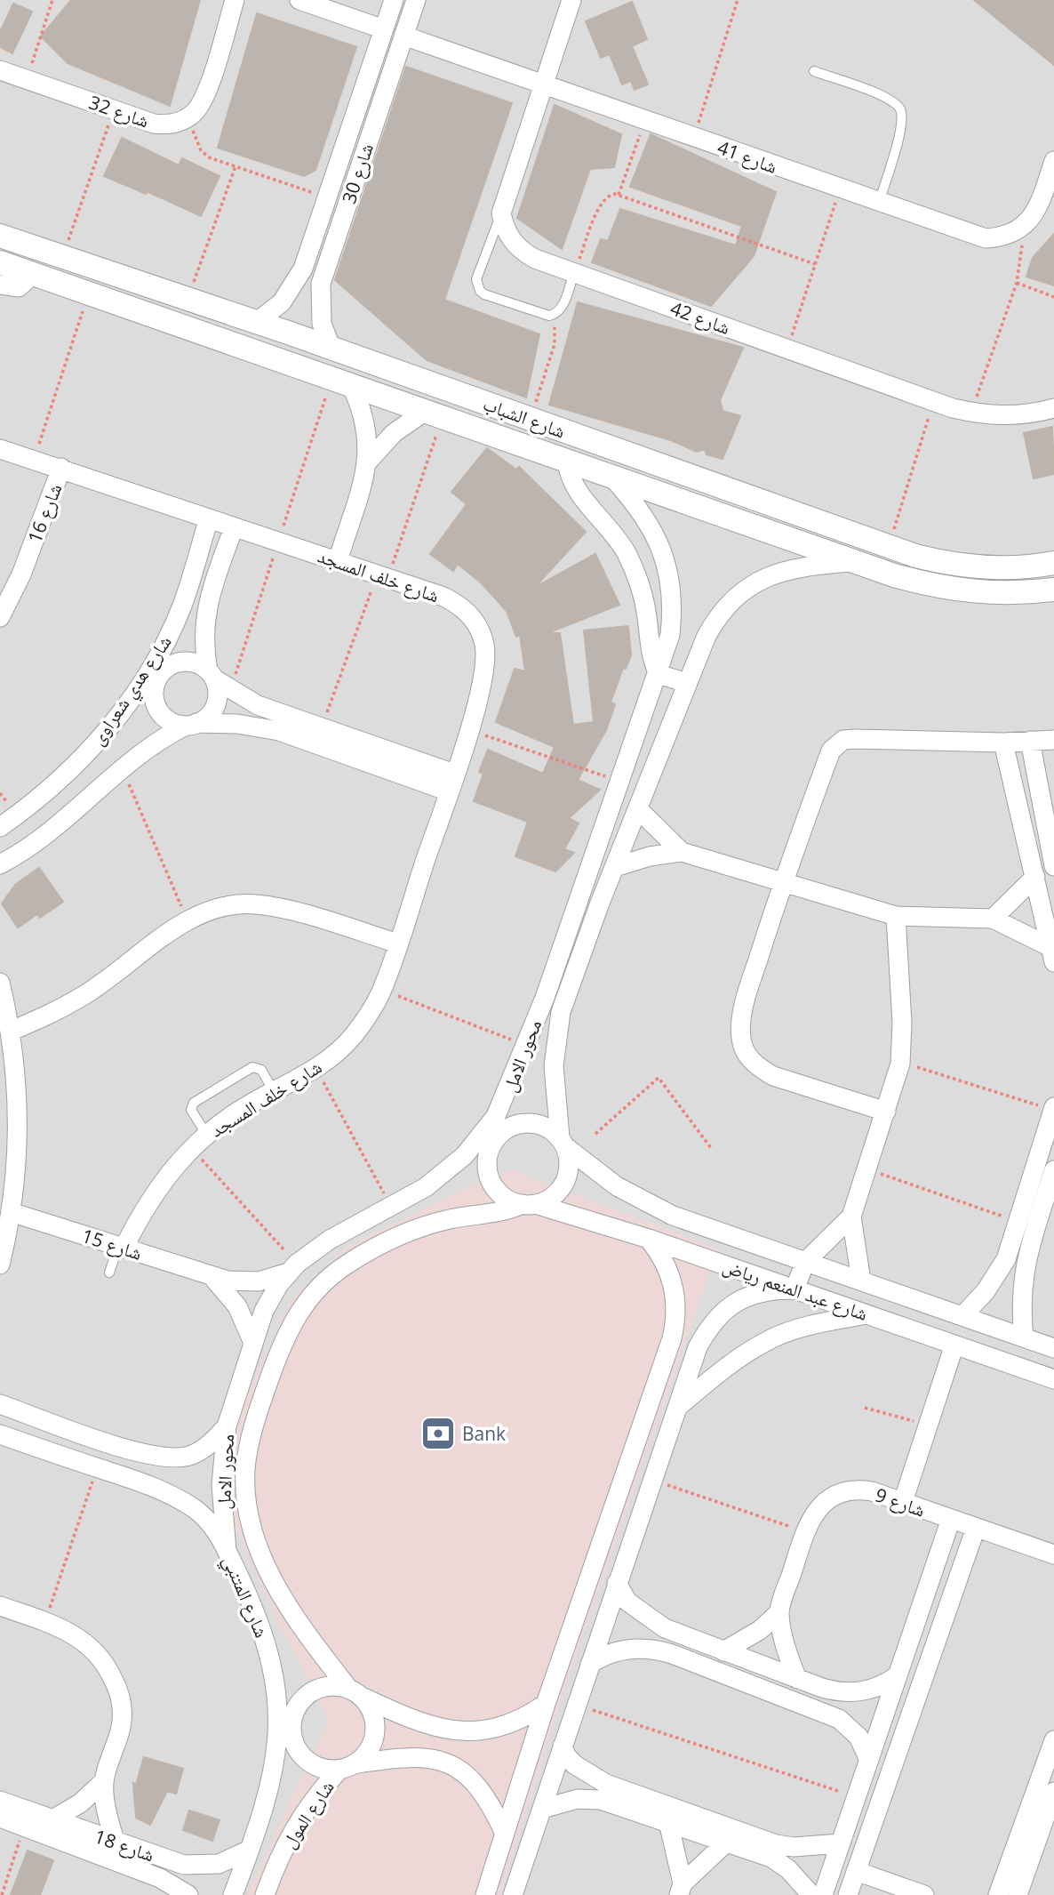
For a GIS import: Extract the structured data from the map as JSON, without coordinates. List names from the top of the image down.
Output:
{
  "streets": {
    "street": [
      "شارع 32",
      "شارع 41",
      "شارع 30",
      "شارع 42",
      "شارع الشباب",
      "شارع 16",
      "شارع خلف المسجد",
      "شارع هدي شعراوى",
      "محور الامل",
      "شارع 15",
      "شارع عبد المنعم رياض",
      "شارع 9",
      "شارع المتنبي",
      "شارع المول",
      "شارع 18"
    ]
  },
  "crossings": [
    ["شارع 41", "شارع 30"],
    ["شارع 30", "شارع الشباب"],
    ["شارع الشباب", "محور الامل"],
    ["شارع 16", "شارع خلف المسجد"],
    ["شارع خلف المسجد", "شارع هدي شعراوى"],
    ["شارع خلف المسجد", "شارع 15"],
    ["محور الامل", "شارع 15"],
    ["محور الامل", "شارع عبد المنعم رياض"],
    ["محور الامل", "شارع المتنبي"],
    ["شارع المتنبي", "شارع 18"]
  ],
  "places": {
    "bank": ["Bank"]
  }
}
